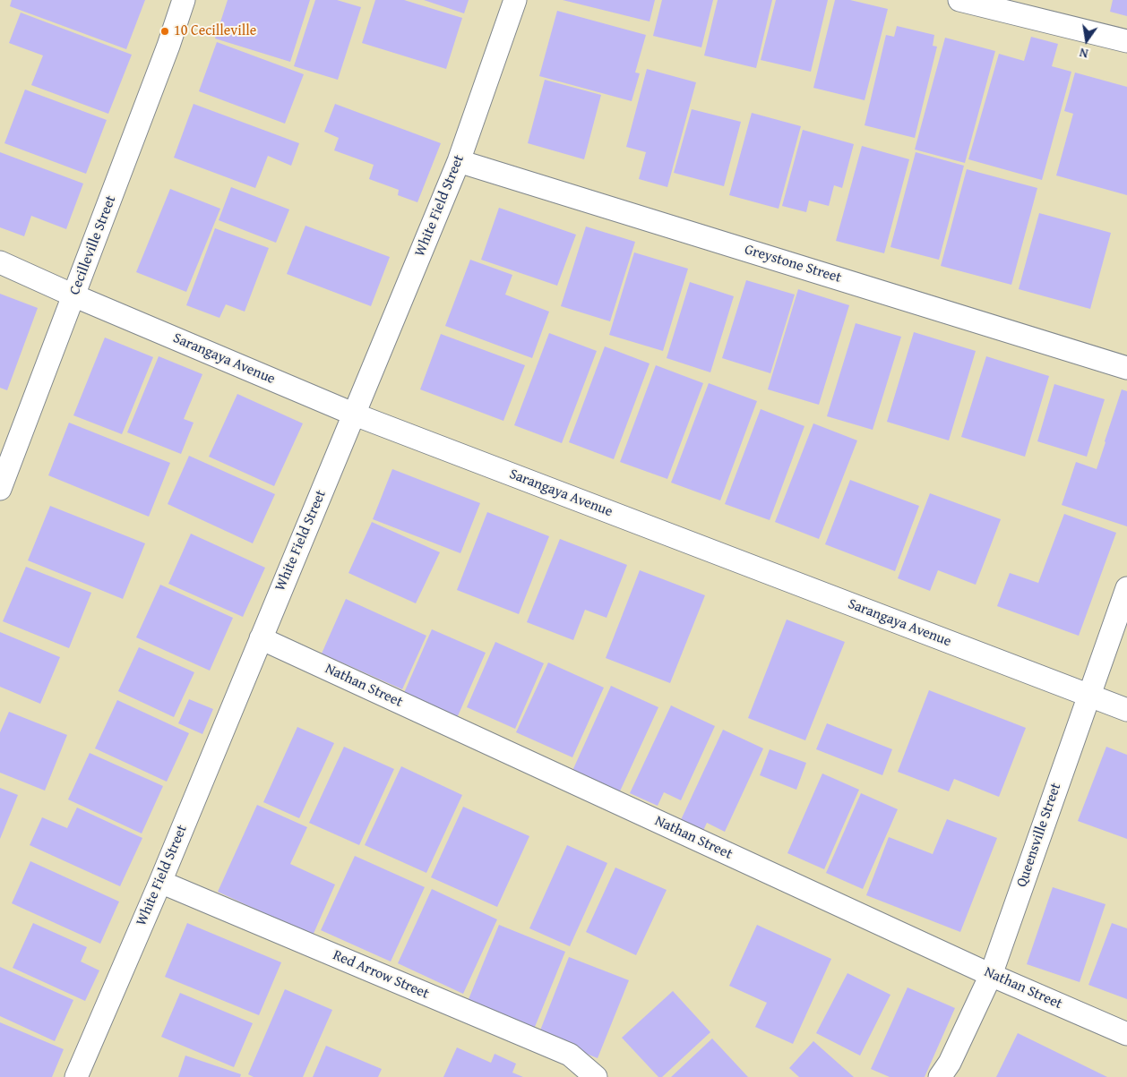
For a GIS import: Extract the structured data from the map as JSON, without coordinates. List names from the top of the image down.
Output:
{
  "streets": {
    "street": [
      "White Field Street",
      "Cecilleville Street",
      "Greystone Street",
      "Sarangaya Avenue",
      "Nathan Street",
      "Queensville Street",
      "Red Arrow Street"
    ]
  },
  "crossings": [
    ["White Field Street", "Greystone Street"],
    ["White Field Street", "Sarangaya Avenue"],
    ["White Field Street", "Nathan Street"],
    ["White Field Street", "Red Arrow Street"],
    ["Cecilleville Street", "Sarangaya Avenue"],
    ["Sarangaya Avenue", "Queensville Street"],
    ["Nathan Street", "Queensville Street"]
  ],
  "places": ["10 Cecilleville"],
  "north": "bottom"
}
